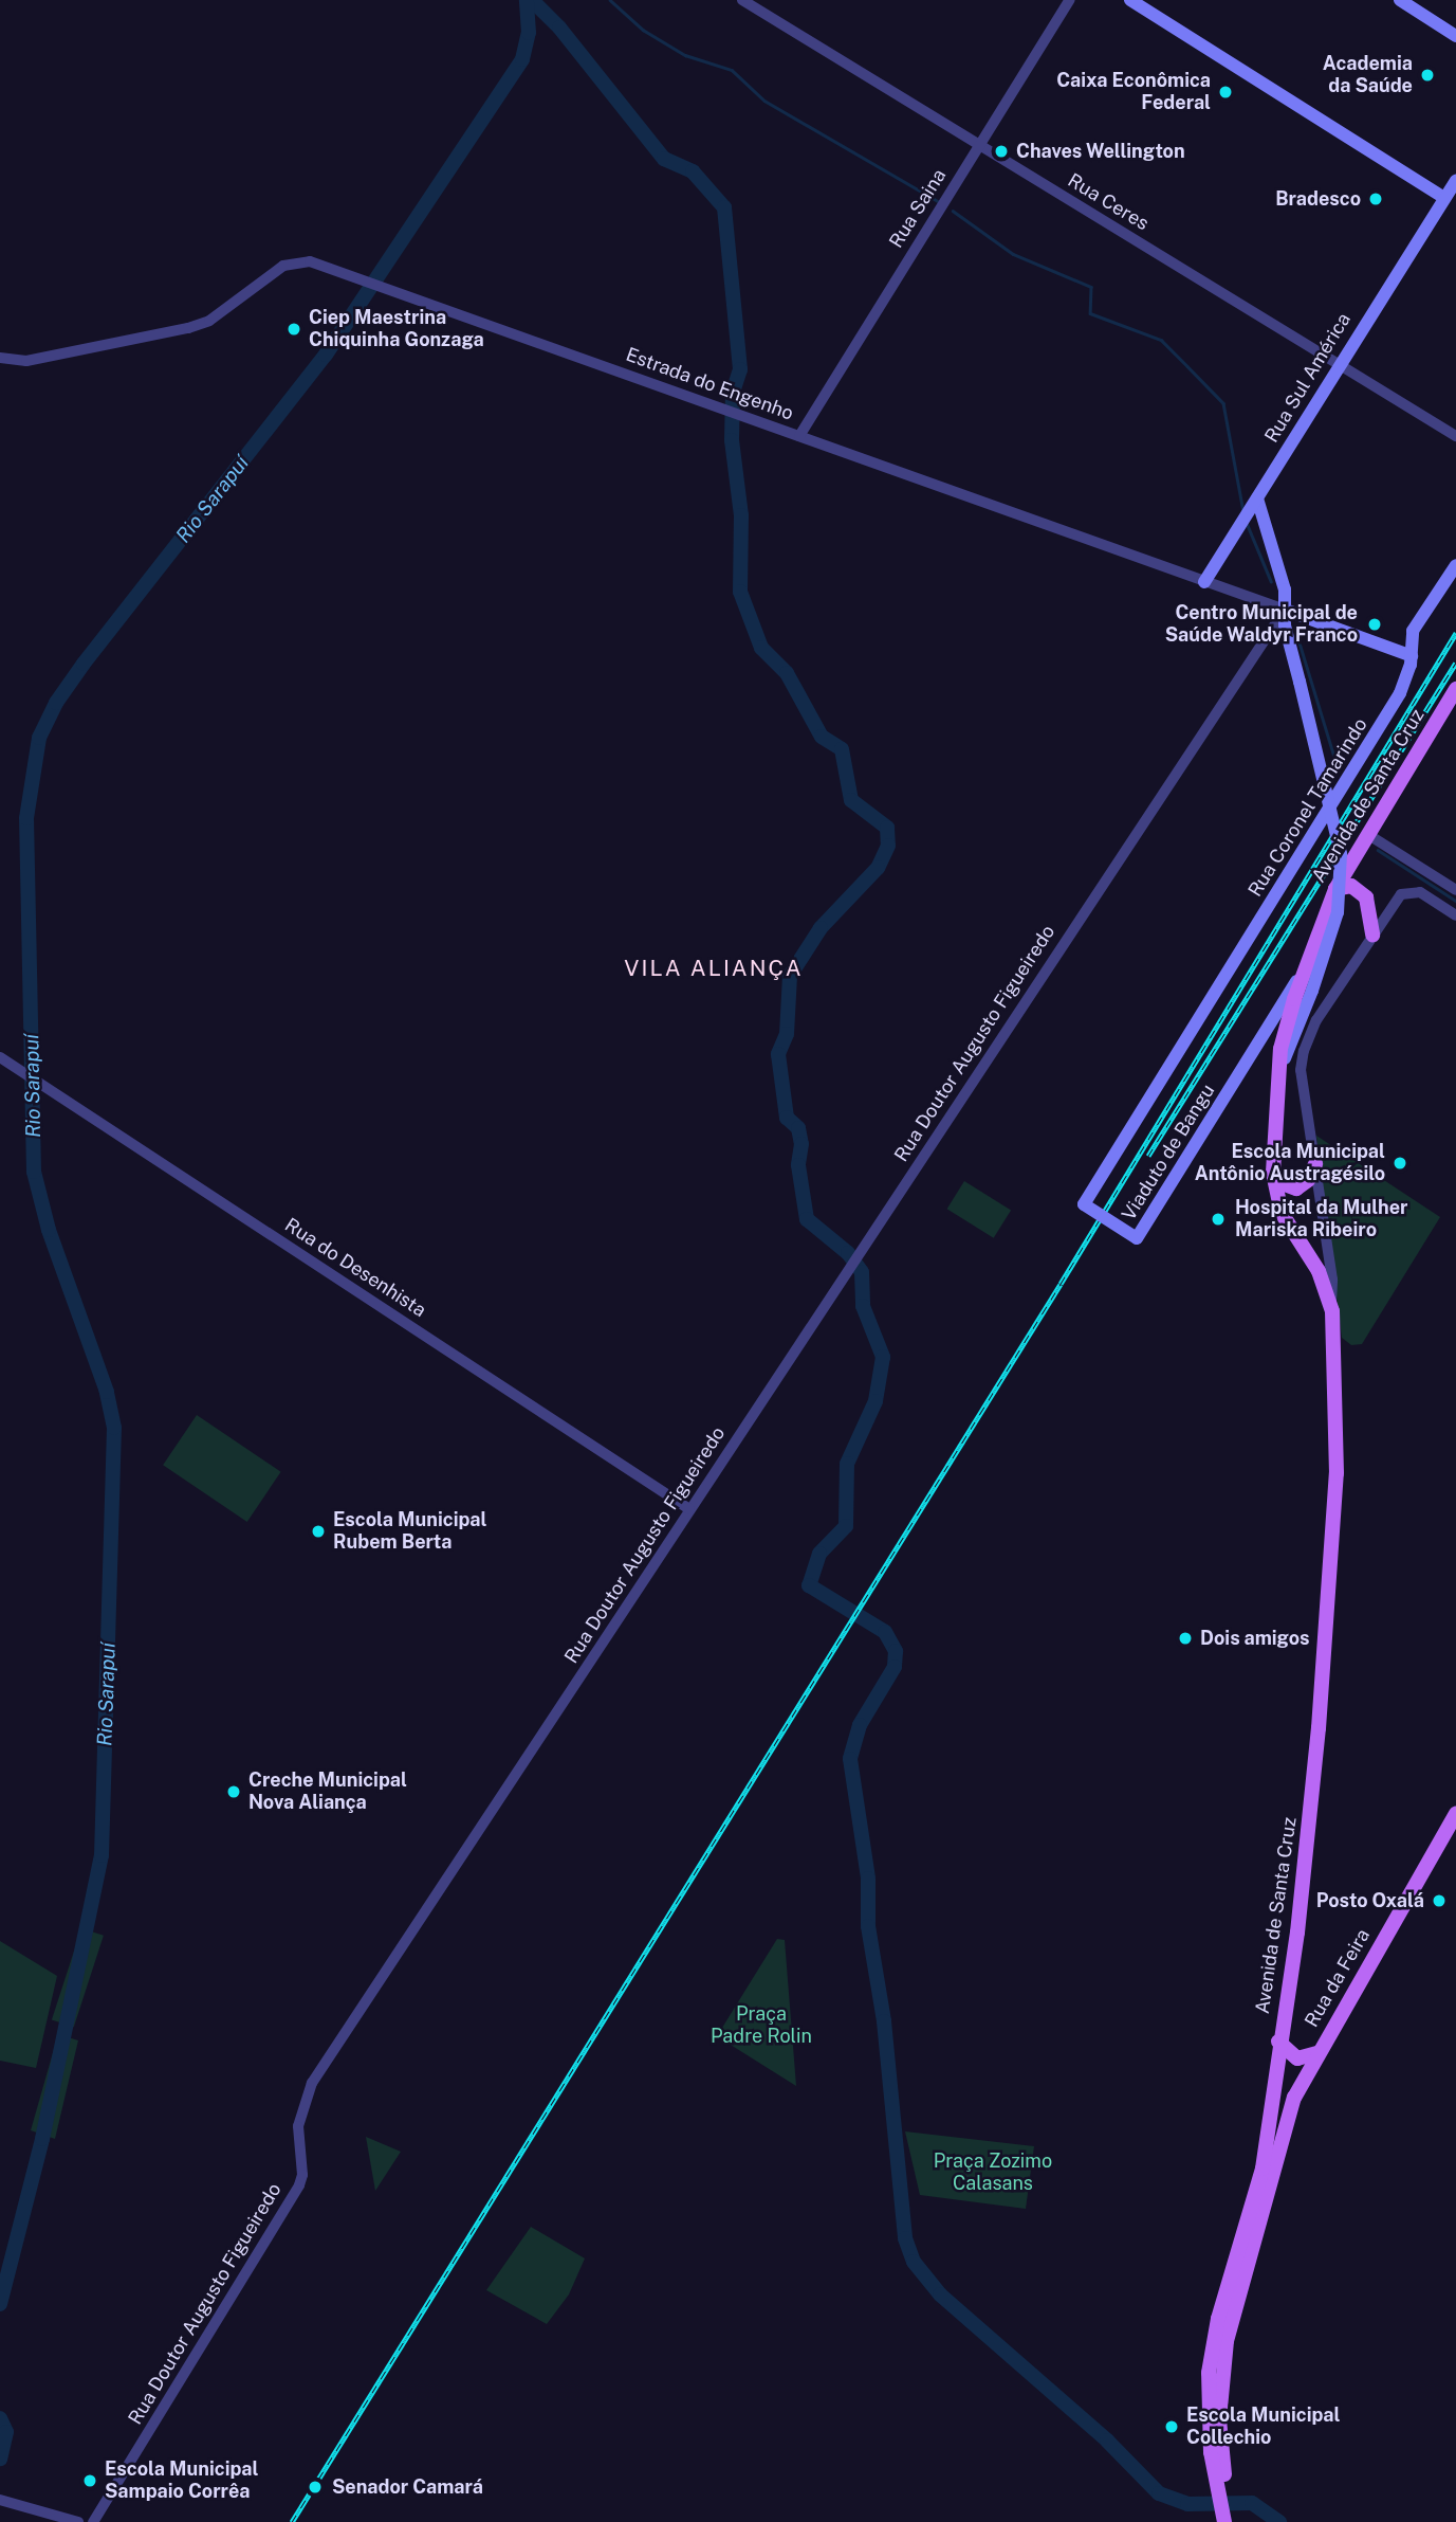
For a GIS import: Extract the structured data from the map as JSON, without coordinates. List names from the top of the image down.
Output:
{
  "streets": {
    "main road": [
      "Rua Sul América",
      "Estrada do Engenho",
      "Avenida de Santa Cruz",
      "Rua Coronel Tamarindo",
      "Viaduto de Bangu",
      "Rua da Feira"
    ],
    "street": [
      "Rua Ceres",
      "Rua Saina",
      "Rua Doutor Augusto Figueiredo",
      "Rua do Desenhista"
    ]
  },
  "crossings": [
    ["Rua Ceres", "Rua Saina"],
    ["Rua Ceres", "Rua Sul América"],
    ["Rua Saina", "Estrada do Engenho"],
    ["Rua Sul América", "Estrada do Engenho"],
    ["Estrada do Engenho", "Rua Coronel Tamarindo"],
    ["Estrada do Engenho", "Rua Doutor Augusto Figueiredo"],
    ["Avenida de Santa Cruz", "Viaduto de Bangu"],
    ["Avenida de Santa Cruz", "Rua da Feira"],
    ["Rua Coronel Tamarindo", "Viaduto de Bangu"],
    ["Rua Doutor Augusto Figueiredo", "Rua do Desenhista"]
  ],
  "districts": ["VILA ALIANÇA"],
  "water": ["Rio Sarapuí"],
  "parks": ["Praça Padre Rolin", "Praça Zozimo Calasans"],
  "places": [
    "Academia da Saúde",
    "Caixa Econômica Federal",
    "Chaves Wellington",
    "Bradesco",
    "Ciep Maestrina Chiquinha Gonzaga",
    "Centro Municipal de Saúde Waldyr Franco",
    "Escola Municipal Antônio Austragésilo",
    "Hospital da Mulher Mariska Ribeiro",
    "Escola Municipal Rubem Berta",
    "Dois amigos",
    "Creche Municipal Nova Aliança",
    "Posto Oxalá",
    "Escola Municipal Collechio",
    "Escola Municipal Sampaio Corrêa",
    "Senador Camará"
  ]
}
